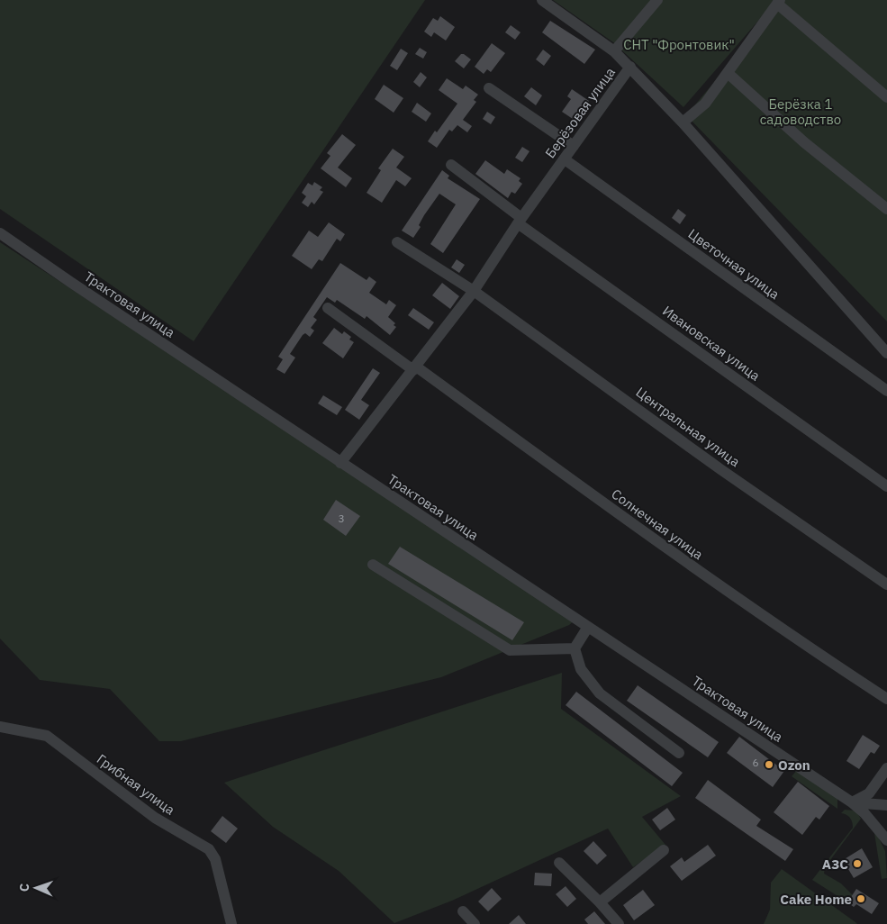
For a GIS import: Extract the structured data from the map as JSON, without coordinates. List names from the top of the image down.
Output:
{
  "streets": {
    "street": [
      "Берёзовая улица",
      "Цветочная улица",
      "Трактовая улица",
      "Ивановская улица",
      "Центральная улица",
      "Солнечная улица",
      "Грибная улица"
    ]
  },
  "crossings": [
    ["Берёзовая улица", "Цветочная улица"],
    ["Берёзовая улица", "Трактовая улица"],
    ["Берёзовая улица", "Ивановская улица"],
    ["Берёзовая улица", "Центральная улица"],
    ["Берёзовая улица", "Солнечная улица"]
  ],
  "parks": ["СНТ \"Фронтовик\"", "Берёзка 1 садоводство"],
  "places": ["Ozon", "АЗС", "Cake Home"],
  "house_numbers": ["3", "6"],
  "north": "left"
}
